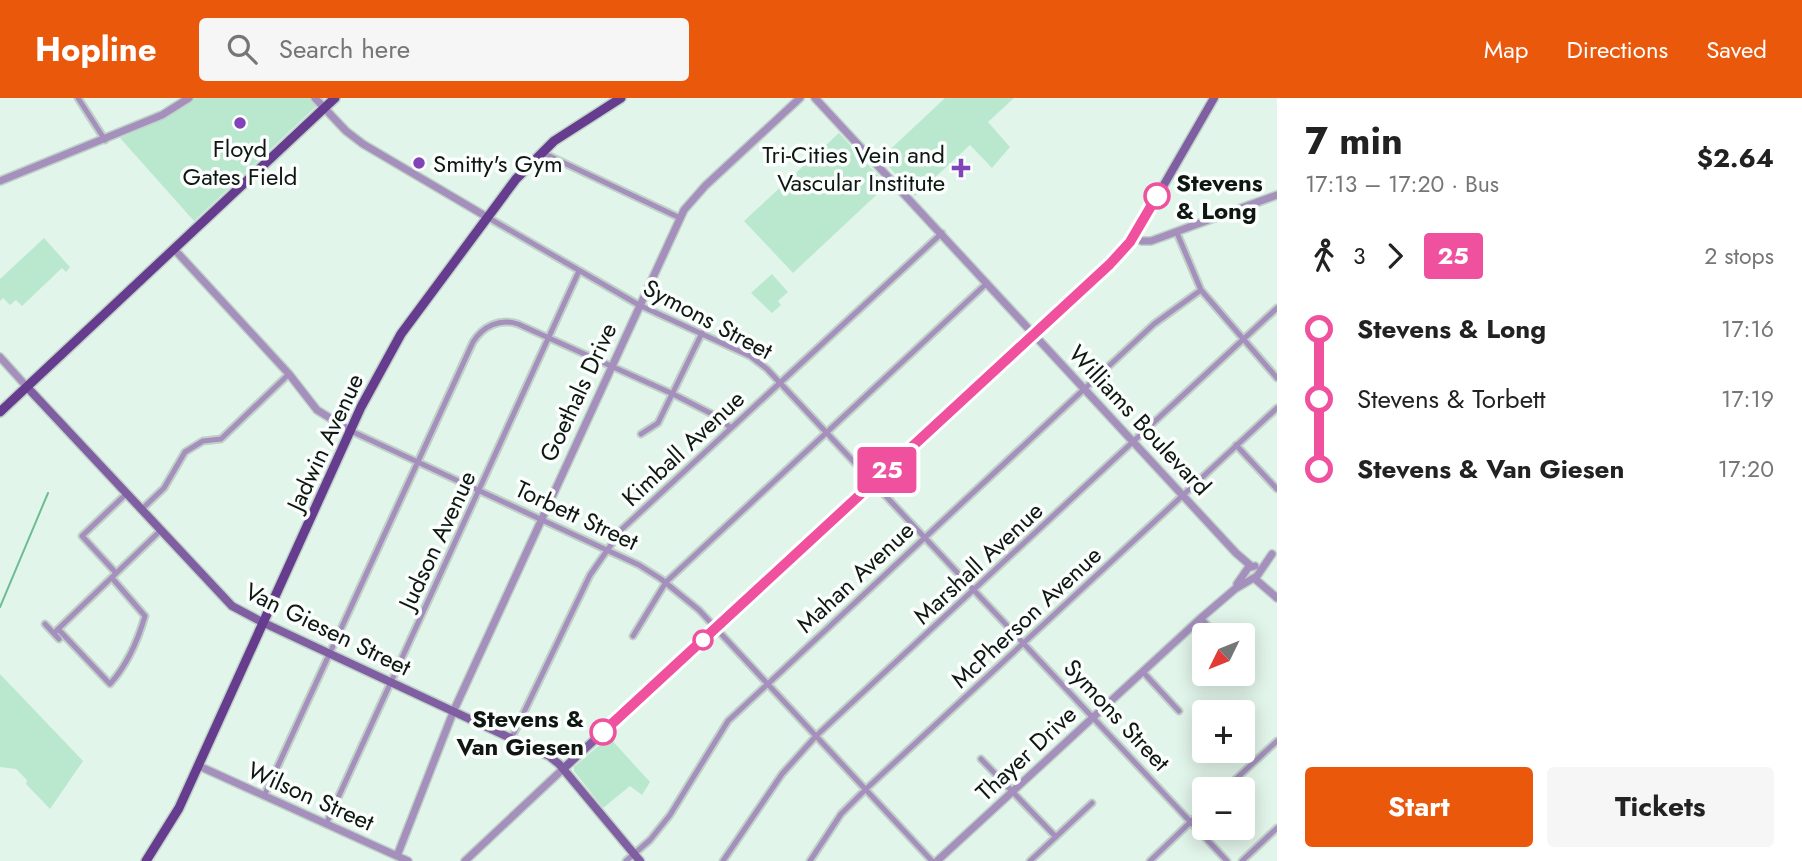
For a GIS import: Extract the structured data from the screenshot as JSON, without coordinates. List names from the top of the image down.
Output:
{
  "streets": {
    "main road": ["Jadwin Avenue", "Van Giesen Street"],
    "street": [
      "Symons Street",
      "Goethals Drive",
      "Williams Boulevard",
      "Kimball Avenue",
      "Torbett Street",
      "Judson Avenue",
      "Marshall Avenue",
      "Mahan Avenue",
      "McPherson Avenue",
      "Thayer Drive",
      "Wilson Street"
    ]
  },
  "crossings": [
    ["Symons Street", "Goethals Drive"],
    ["Symons Street", "Jadwin Avenue"],
    ["Symons Street", "Kimball Avenue"],
    ["Symons Street", "Judson Avenue"],
    ["Symons Street", "Marshall Avenue"],
    ["Symons Street", "Mahan Avenue"],
    ["Symons Street", "McPherson Avenue"],
    ["Symons Street", "Thayer Drive"],
    ["Goethals Drive", "Torbett Street"],
    ["Goethals Drive", "Van Giesen Street"],
    ["Goethals Drive", "Wilson Street"],
    ["Williams Boulevard", "Kimball Avenue"],
    ["Williams Boulevard", "Marshall Avenue"],
    ["Williams Boulevard", "Mahan Avenue"],
    ["Williams Boulevard", "McPherson Avenue"],
    ["Williams Boulevard", "Thayer Drive"],
    ["Jadwin Avenue", "Torbett Street"],
    ["Jadwin Avenue", "Van Giesen Street"],
    ["Jadwin Avenue", "Wilson Street"],
    ["Kimball Avenue", "Torbett Street"],
    ["Kimball Avenue", "Van Giesen Street"],
    ["Torbett Street", "Judson Avenue"],
    ["Torbett Street", "Marshall Avenue"],
    ["Torbett Street", "Mahan Avenue"],
    ["Torbett Street", "McPherson Avenue"],
    ["Torbett Street", "Thayer Drive"],
    ["Judson Avenue", "Van Giesen Street"],
    ["Judson Avenue", "Wilson Street"],
    ["Mahan Avenue", "Van Giesen Street"]
  ],
  "places": {
    "other": [
      "Floyd Gates Field",
      "Smitty's Gym",
      "Stevens & Long",
      "Stevens & Van Giesen"
    ],
    "health": ["Tri-Cities Vein and Vascular Institute"]
  },
  "lines": ["bus line 25"],
  "north": "bottom left",
  "page": {
    "header": "Hopline",
    "search": "Search here",
    "nav": ["Map", "Directions", "Saved"],
    "on_map": "25",
    "heading": ["7 min", "17:13 – 17:20 · Bus", "$2.64"],
    "legs": ["3", "25", "2 stops"],
    "list": [
      {
        "name": "Stevens & Long",
        "value": "17:16"
      },
      {
        "name": "Stevens & Torbett",
        "value": "17:19"
      },
      {
        "name": "Stevens & Van Giesen",
        "value": "17:20"
      }
    ],
    "map_buttons": ["+", "−"],
    "buttons": ["Start", "Tickets"]
  }
}
